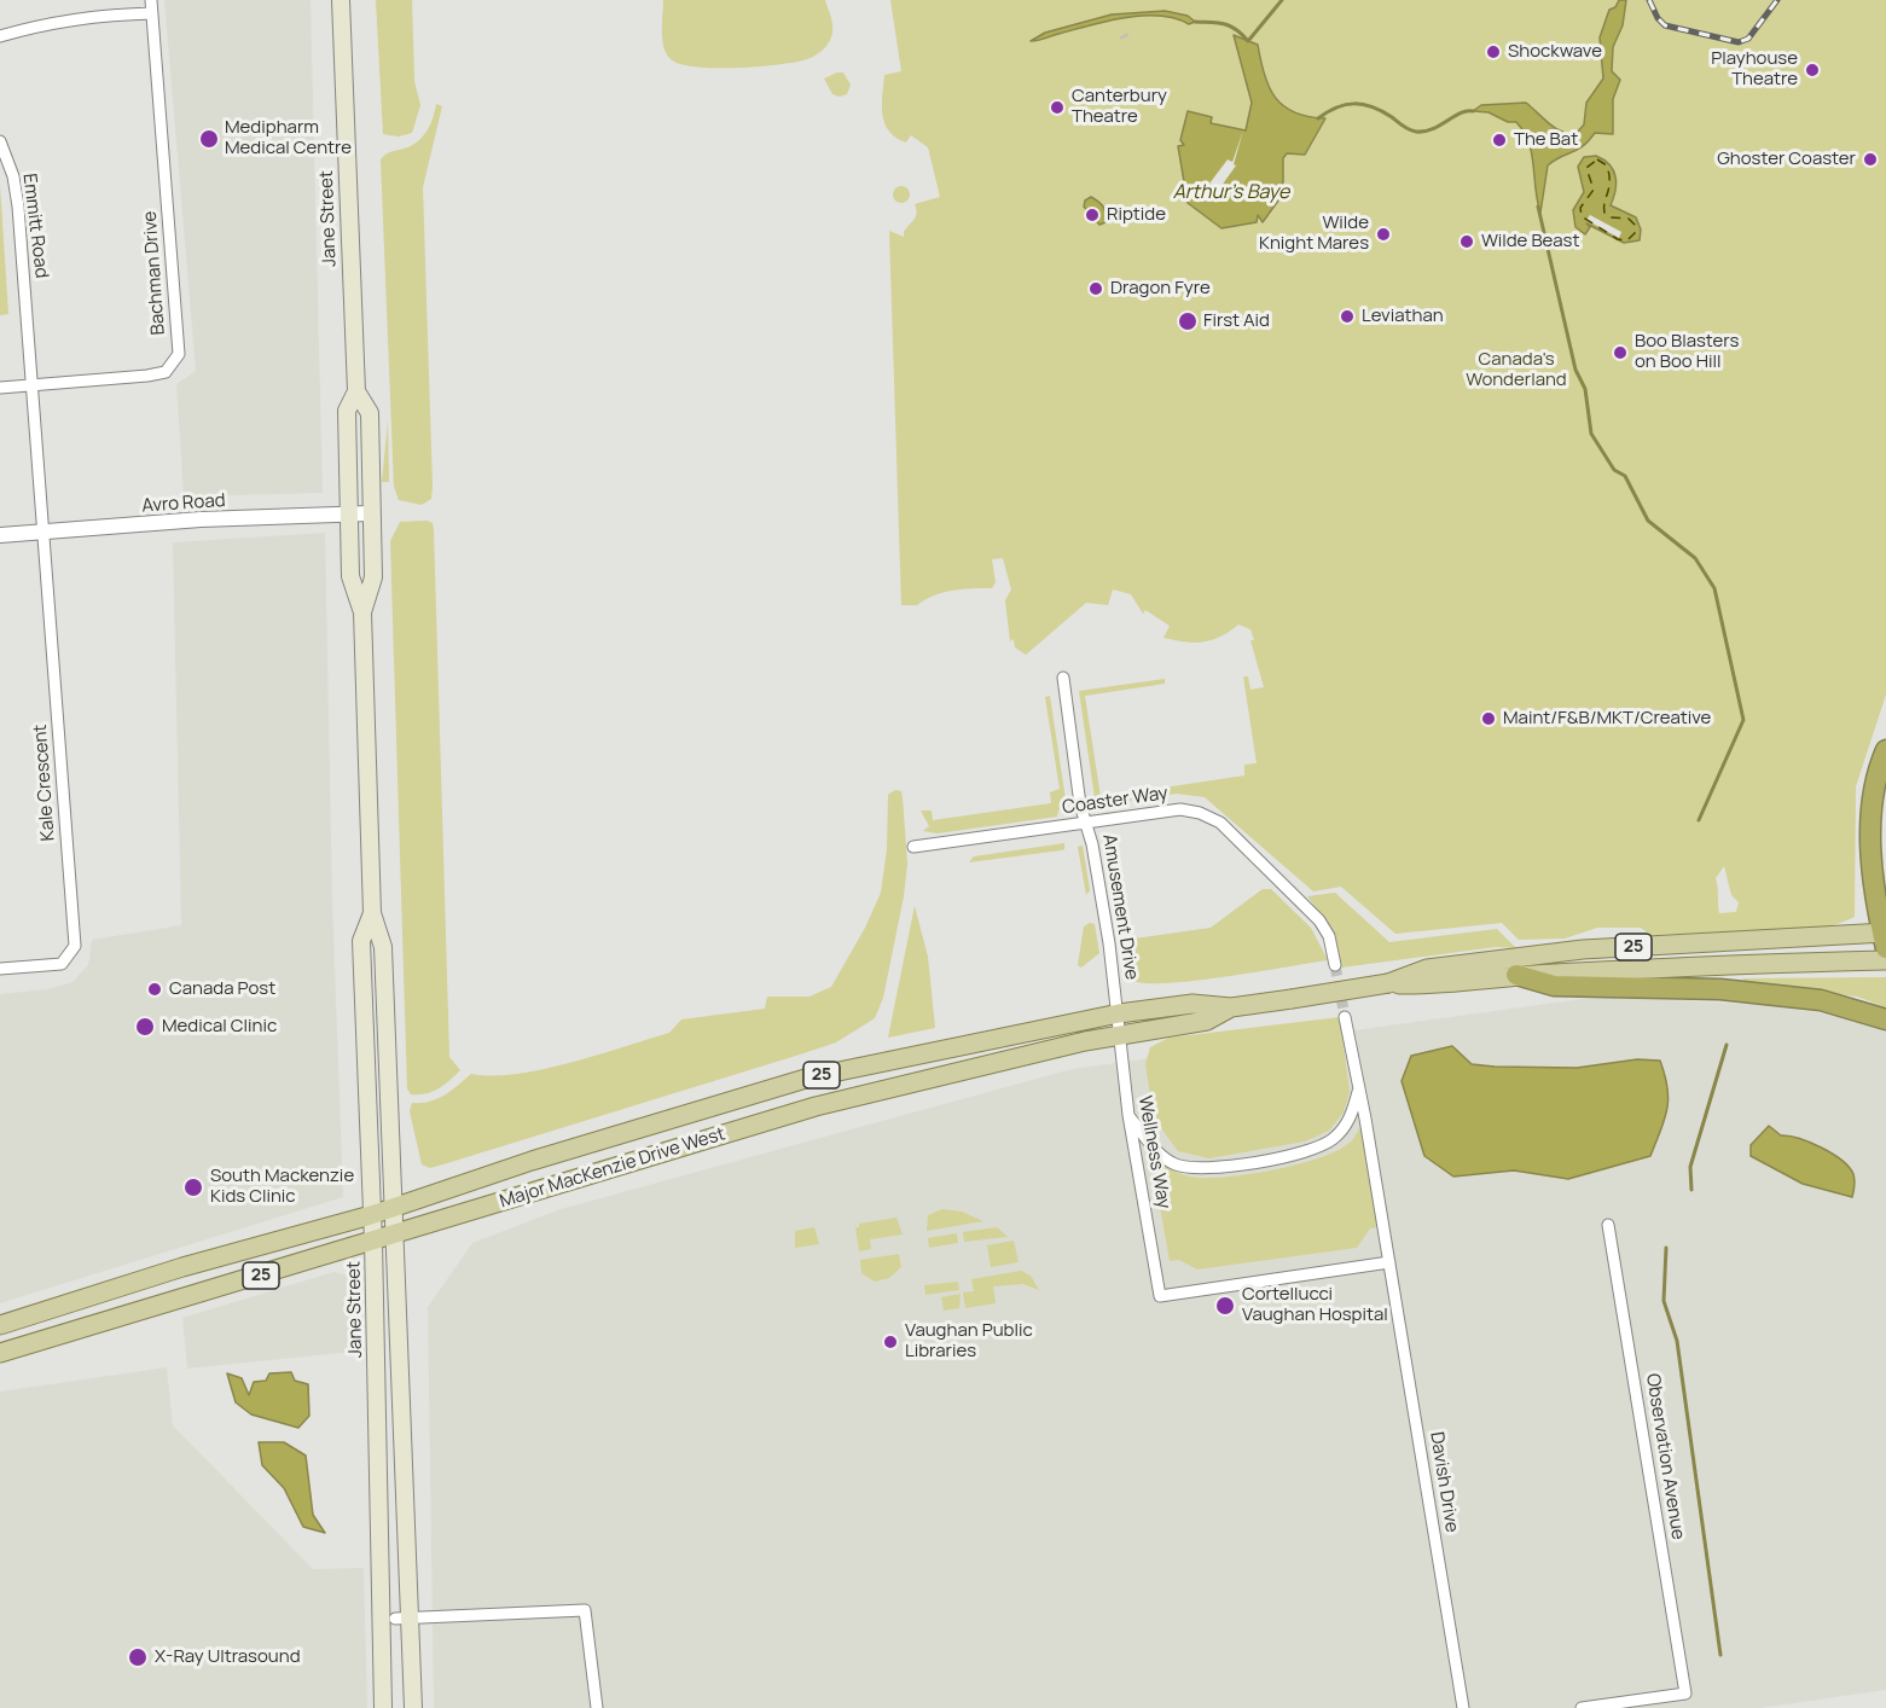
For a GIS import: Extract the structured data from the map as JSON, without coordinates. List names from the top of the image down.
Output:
{
  "streets": {
    "main road": ["Jane Street", "25", "Major MacKenzie Drive West"],
    "street": [
      "Emmitt Road",
      "Bachman Drive",
      "Avro Road",
      "Kale Crescent",
      "Coaster Way",
      "Amusement Drive",
      "Wellness Way",
      "Observation Avenue",
      "Davish Drive"
    ]
  },
  "crossings": [
    ["Jane Street", "Avro Road"],
    ["Jane Street", "Major MacKenzie Drive West"],
    ["Emmitt Road", "Bachman Drive"],
    ["Emmitt Road", "Avro Road"],
    ["Emmitt Road", "Kale Crescent"],
    ["Avro Road", "Kale Crescent"],
    ["Coaster Way", "Amusement Drive"],
    ["Amusement Drive", "Wellness Way"],
    ["Amusement Drive", "Major MacKenzie Drive West"],
    ["Wellness Way", "Major MacKenzie Drive West"],
    ["Wellness Way", "Davish Drive"]
  ],
  "water": ["Arthur’s Baye"],
  "parks": ["Canada's Wonderland"],
  "places": [
    "Shockwave",
    "Playhouse Theatre",
    "Canterbury Theatre",
    "Medipharm Medical Centre",
    "The Bat",
    "Ghoster Coaster",
    "Riptide",
    "Wilde Knight Mares",
    "Wilde Beast",
    "Dragon Fyre",
    "Leviathan",
    "First Aid",
    "Boo Blasters on Boo Hill",
    "Maint/F&B/MKT/Creative",
    "Canada Post",
    "Medical Clinic",
    "South Mackenzie Kids Clinic",
    "Cortellucci Vaughan Hospital",
    "Vaughan Public Libraries",
    "X-Ray Ultrasound"
  ]
}
